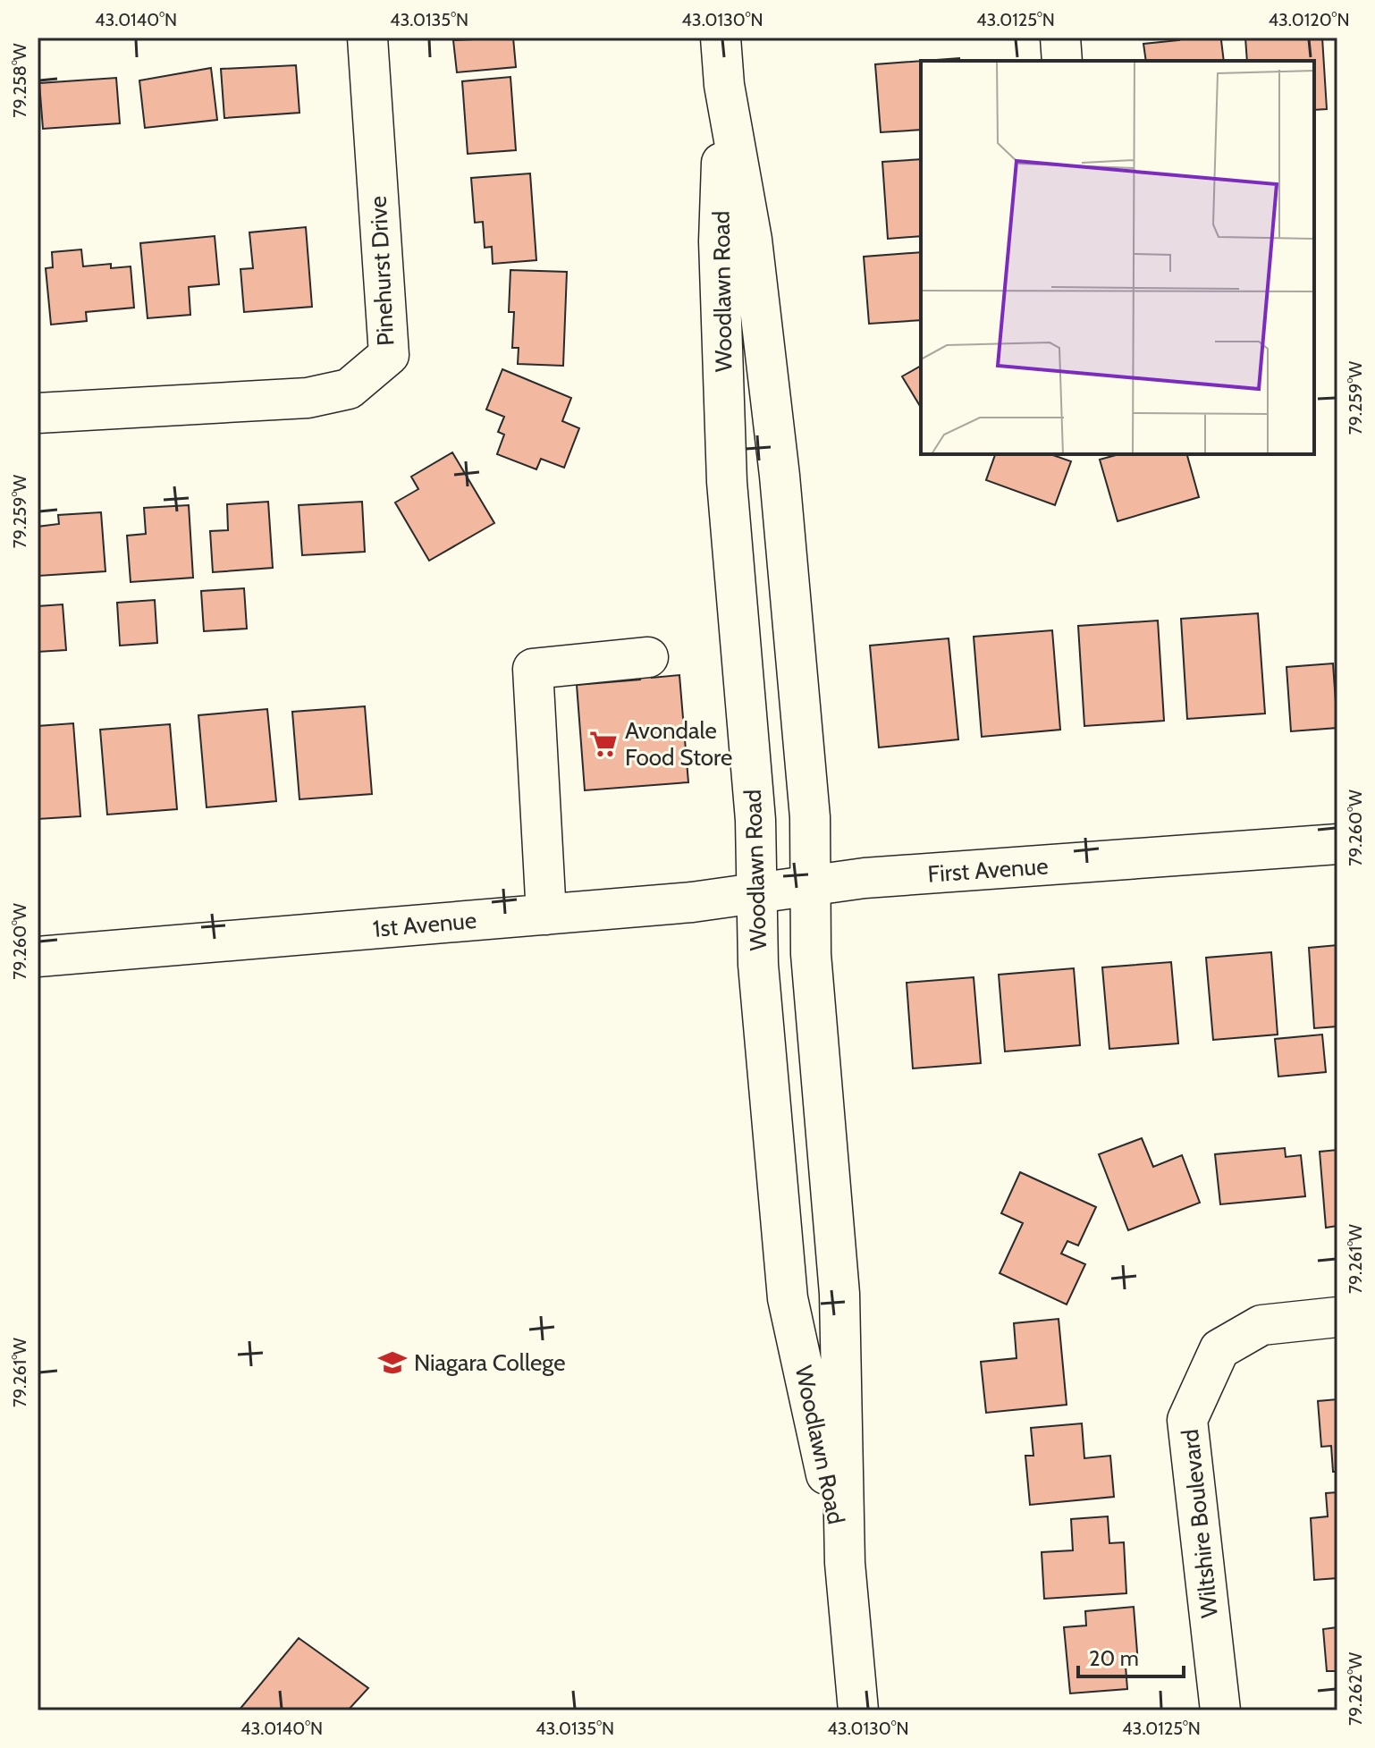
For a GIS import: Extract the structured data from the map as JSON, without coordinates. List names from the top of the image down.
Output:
{
  "streets": {
    "main road": [
      "Pinehurst Drive",
      "Woodlawn Road",
      "First Avenue",
      "1st Avenue",
      "Wiltshire Boulevard"
    ]
  },
  "crossings": [
    ["Woodlawn Road", "First Avenue"],
    ["Woodlawn Road", "1st Avenue"],
    ["First Avenue", "1st Avenue"]
  ],
  "places": {
    "supermarket": ["Avondale Food Store"],
    "school or university": ["Niagara College"]
  },
  "scale_bar": "20 m",
  "coordinates": [
    "43.0140°N",
    "43.0135°N",
    "43.0130°N",
    "43.0125°N",
    "43.0120°N",
    "79.258°W",
    "79.259°W",
    "79.260°W",
    "79.261°W",
    "79.262°W"
  ]
}
